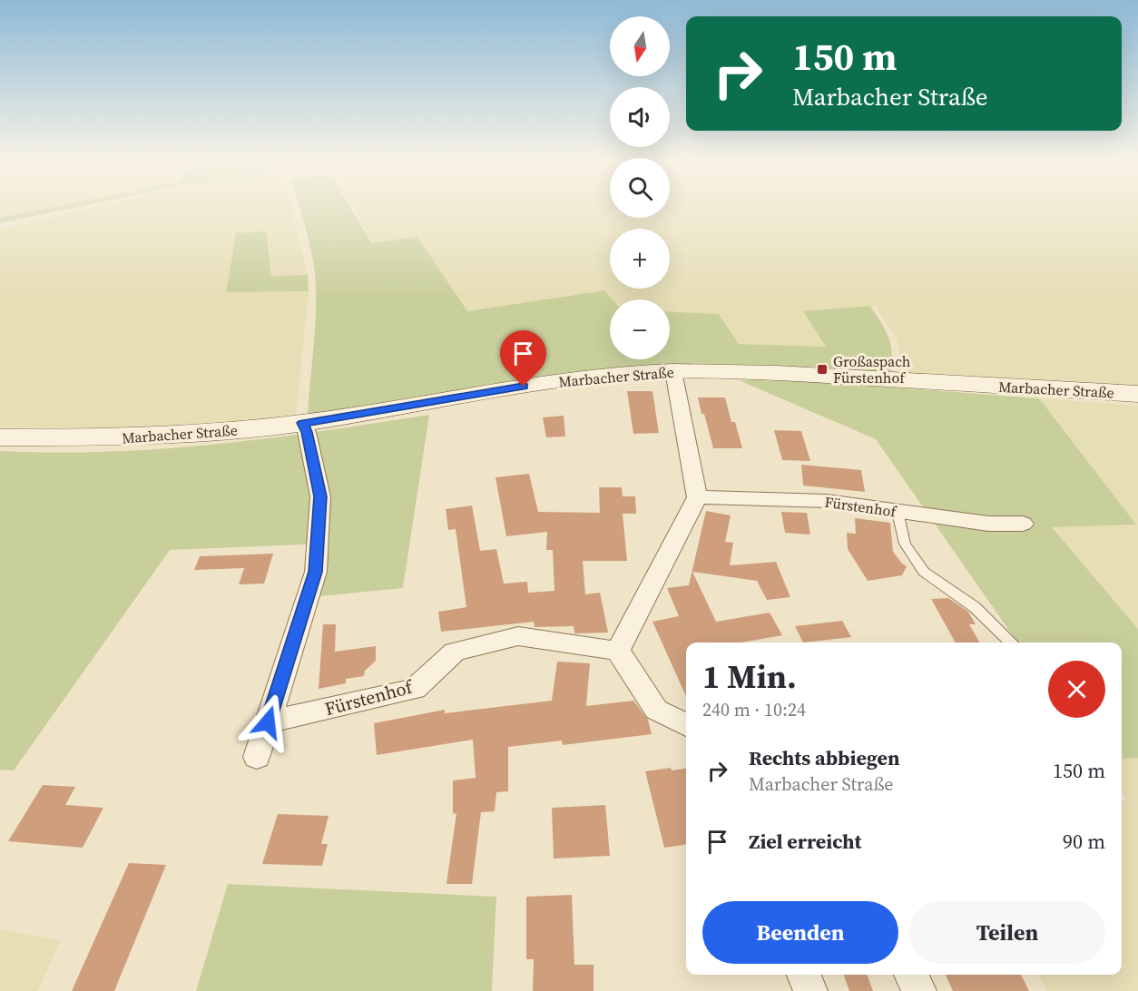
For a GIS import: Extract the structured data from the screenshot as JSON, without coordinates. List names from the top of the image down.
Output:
{
  "streets": {
    "main road": ["Marbacher Straße"],
    "street": ["Fürstenhof"]
  },
  "places": {
    "transit": ["Großaspach Fürstenhof"]
  },
  "north": "bottom",
  "page": {
    "map_buttons": ["+", "−"],
    "turn": ["150 m", "Marbacher Straße"],
    "heading": ["1 Min.", "240 m · 10:24"],
    "list": [
      {
        "name": "Rechts abbiegen",
        "note": "Marbacher Straße",
        "value": "150 m"
      },
      {
        "name": "Ziel erreicht",
        "value": "90 m"
      }
    ],
    "buttons": ["Beenden", "Teilen"]
  }
}
